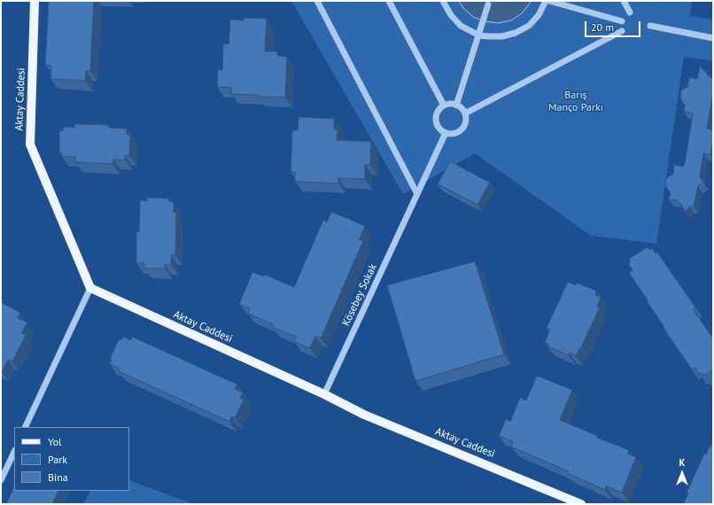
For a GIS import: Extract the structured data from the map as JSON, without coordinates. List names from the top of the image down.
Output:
{
  "streets": {
    "main road": ["Aktay Caddesi"],
    "street": ["Kösebey Sokak"]
  },
  "crossings": [
    ["Aktay Caddesi", "Kösebey Sokak"]
  ],
  "parks": ["Barış Manço Parkı"],
  "legend": ["Yol", "Park", "Bina"],
  "scale_bar": "20 m",
  "north": "top"
}
